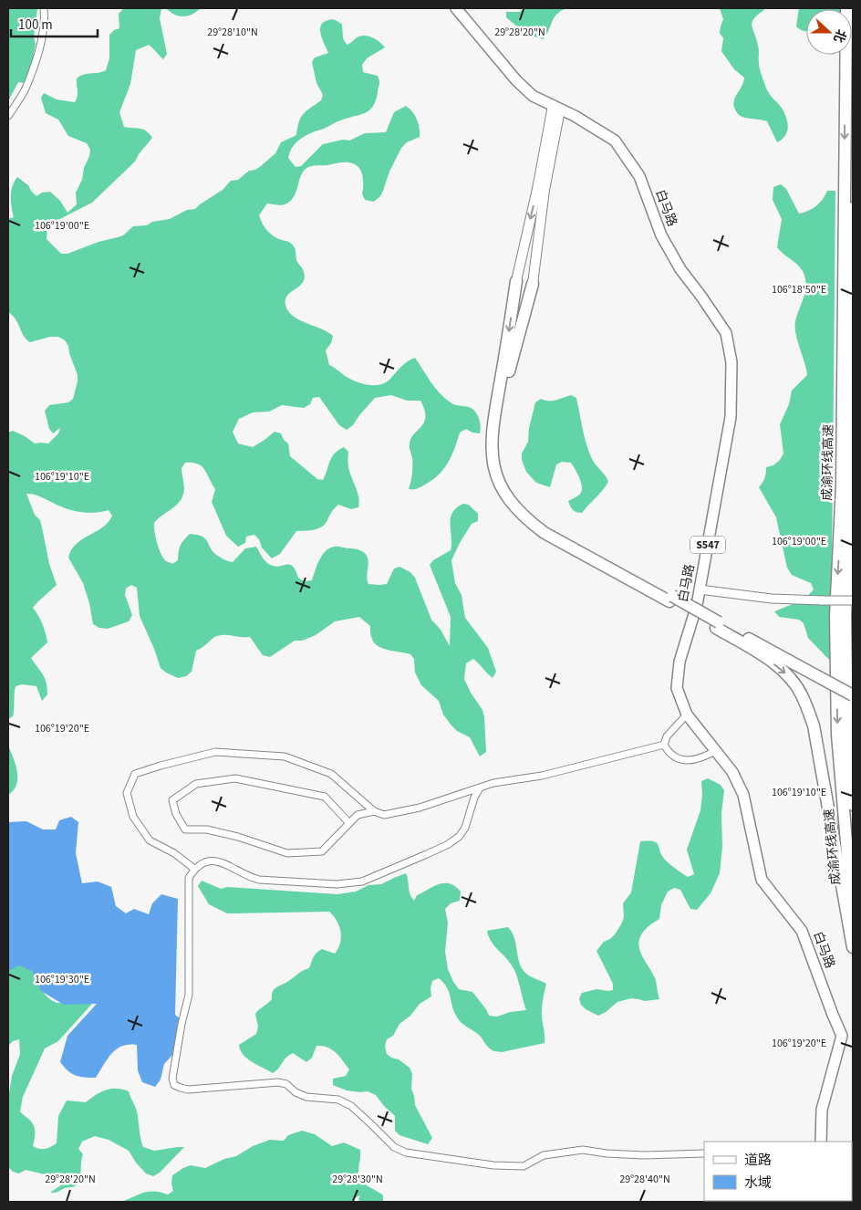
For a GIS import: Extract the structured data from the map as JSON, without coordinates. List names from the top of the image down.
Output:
{
  "streets": {
    "highway": ["成渝环线高速"],
    "main road": ["白马路", "S547"]
  },
  "legend": ["道路", "水域"],
  "scale_bar": "100 m",
  "north": "right",
  "coordinates": [
    "29°28'10\"N",
    "29°28'20\"N",
    "106°19'00\"E",
    "106°18'50\"E",
    "106°19'10\"E",
    "106°19'20\"E",
    "106°19'30\"E",
    "29°28'30\"N",
    "29°28'40\"N"
  ]
}
